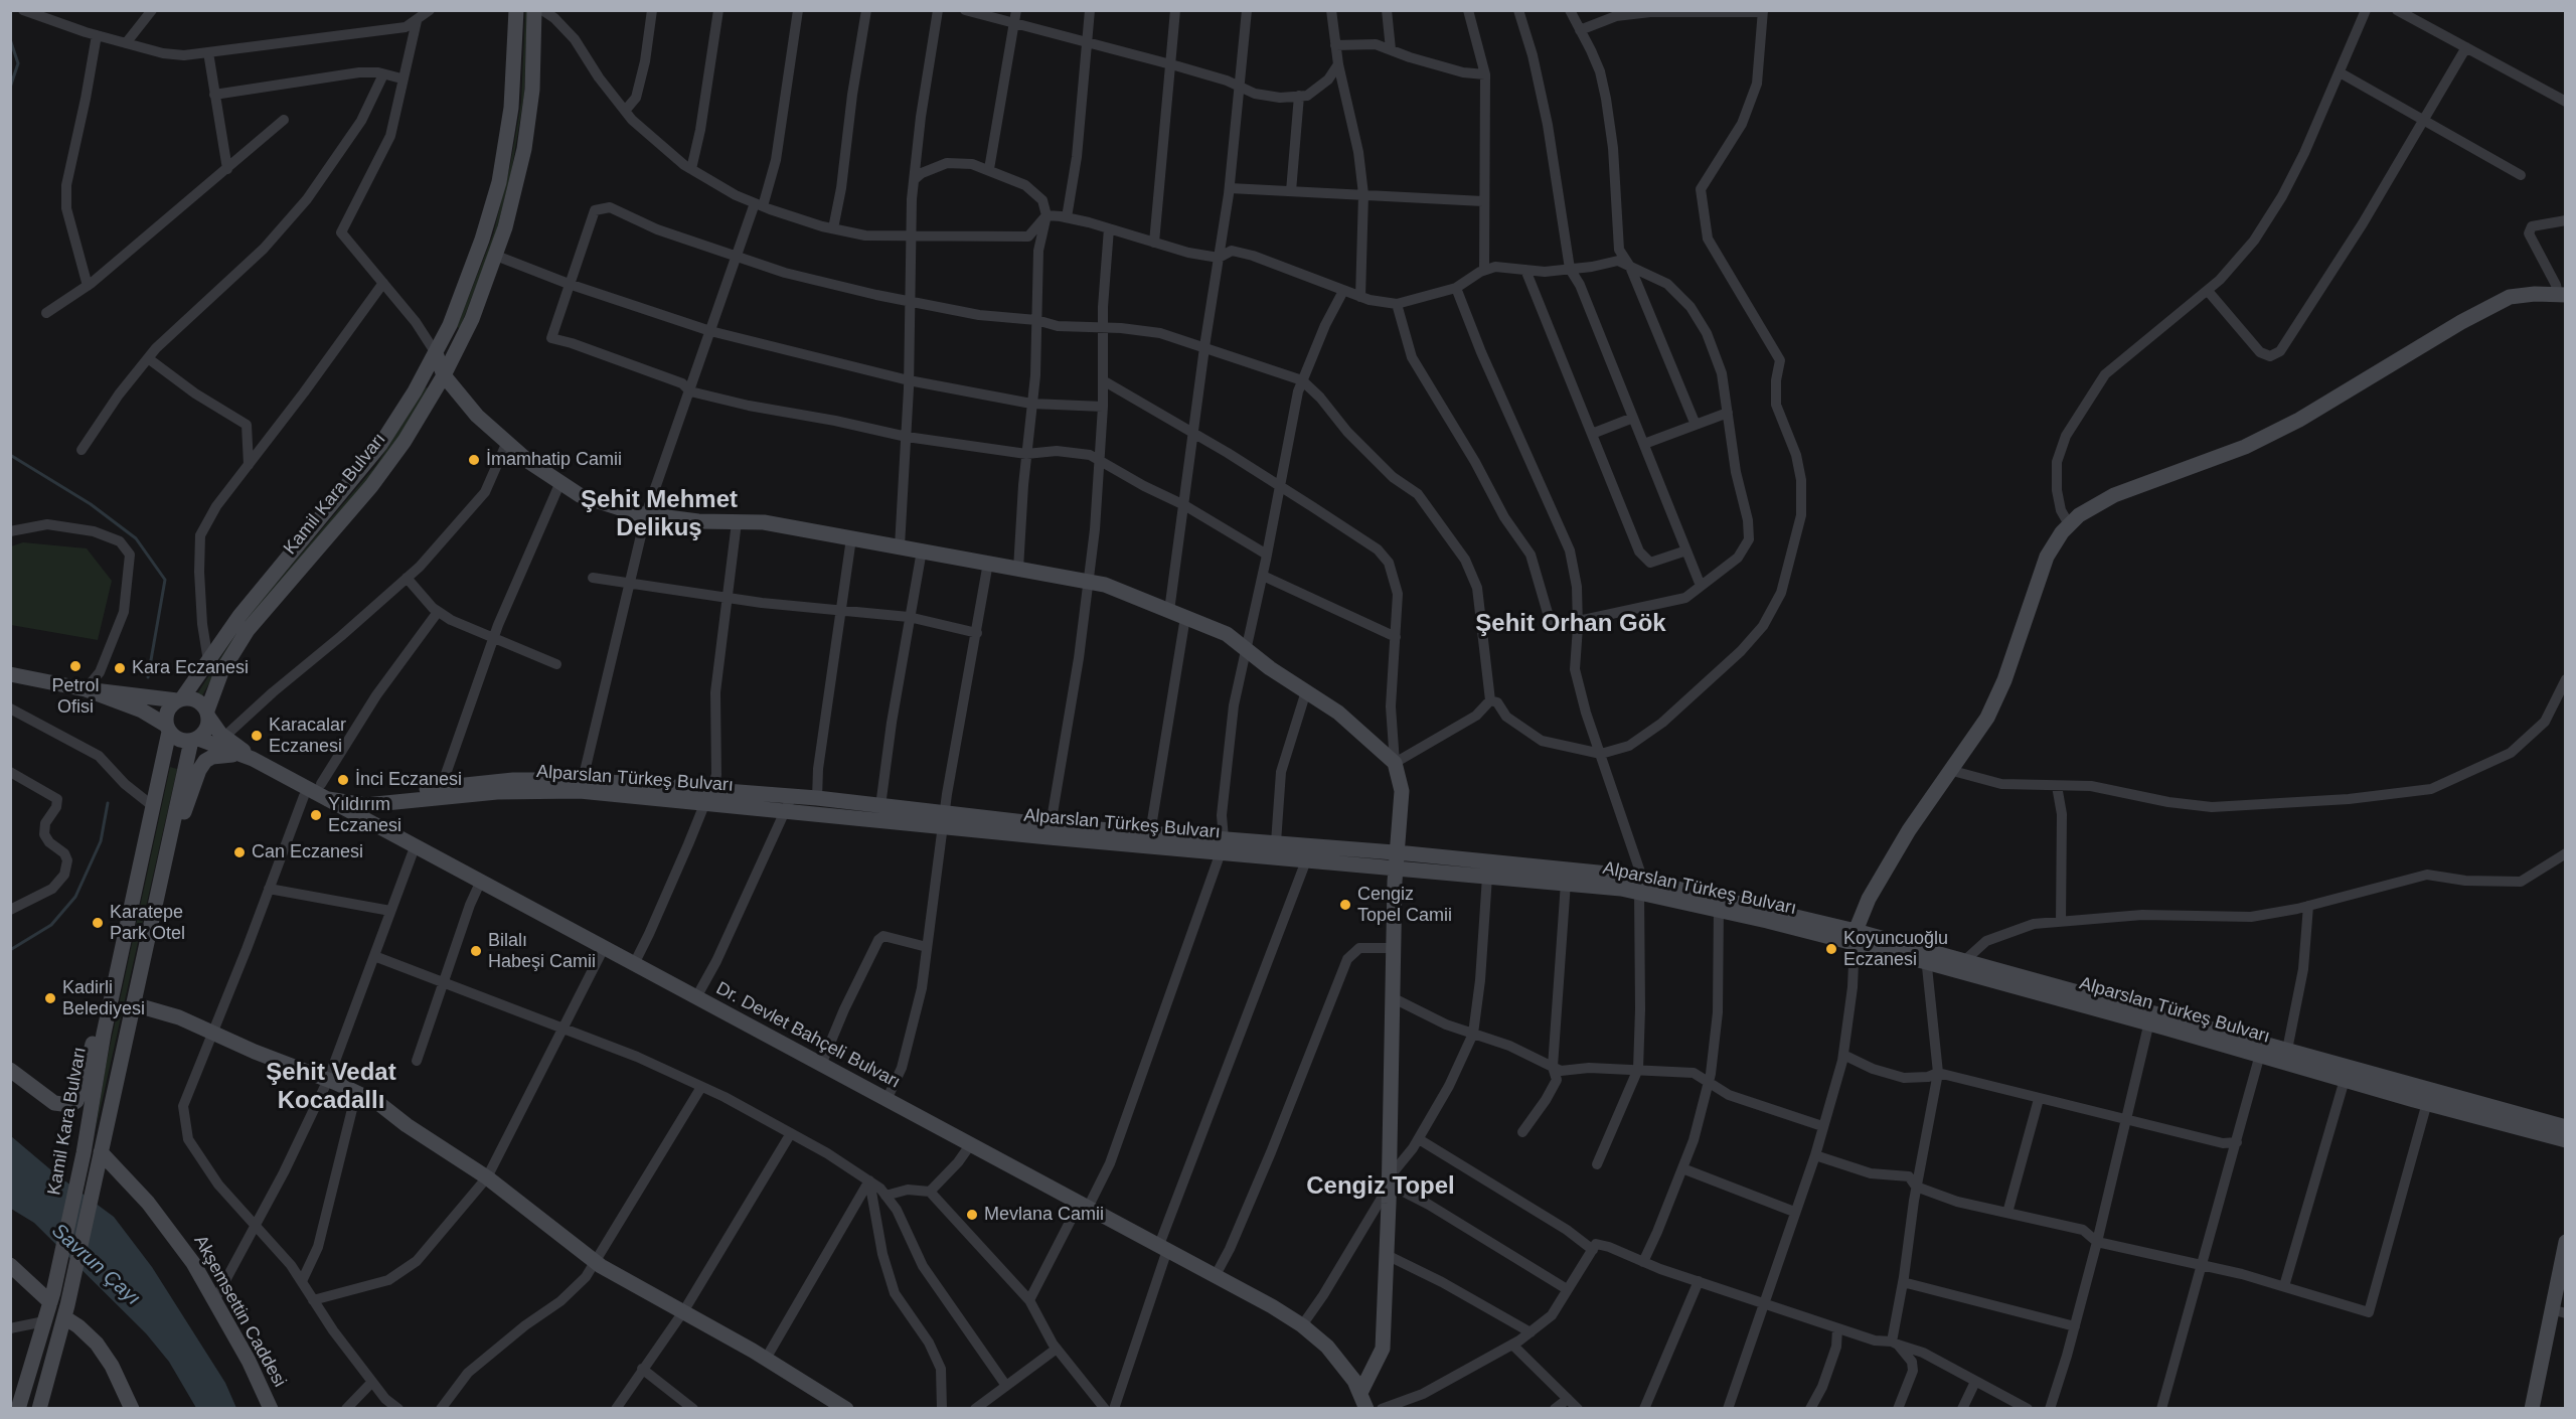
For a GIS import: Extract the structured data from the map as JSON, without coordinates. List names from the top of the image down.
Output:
{
  "streets": {
    "main road": [
      "Kamil Kara Bulvarı",
      "Alparslan Türkeş Bulvarı",
      "Dr. Devlet Bahçeli Bulvarı",
      "Akşemsettin Caddesi"
    ]
  },
  "crossings": [
    ["Kamil Kara Bulvarı", "Dr. Devlet Bahçeli Bulvarı"],
    ["Kamil Kara Bulvarı", "Akşemsettin Caddesi"],
    ["Alparslan Türkeş Bulvarı", "Dr. Devlet Bahçeli Bulvarı"]
  ],
  "districts": [
    "Şehit Mehmet Delikuş",
    "Şehit Orhan Gök",
    "Şehit Vedat Kocadallı",
    "Cengiz Topel"
  ],
  "water": ["Savrun Çayı"],
  "places": [
    "İmamhatip Camii",
    "Petrol Ofisi",
    "Kara Eczanesi",
    "Karacalar Eczanesi",
    "İnci Eczanesi",
    "Yıldırım Eczanesi",
    "Can Eczanesi",
    "Cengiz Topel Camii",
    "Karatepe Park Otel",
    "Koyuncuoğlu Eczanesi",
    "Bilalı Habeşi Camii",
    "Kadirli Belediyesi",
    "Mevlana Camii"
  ]
}
